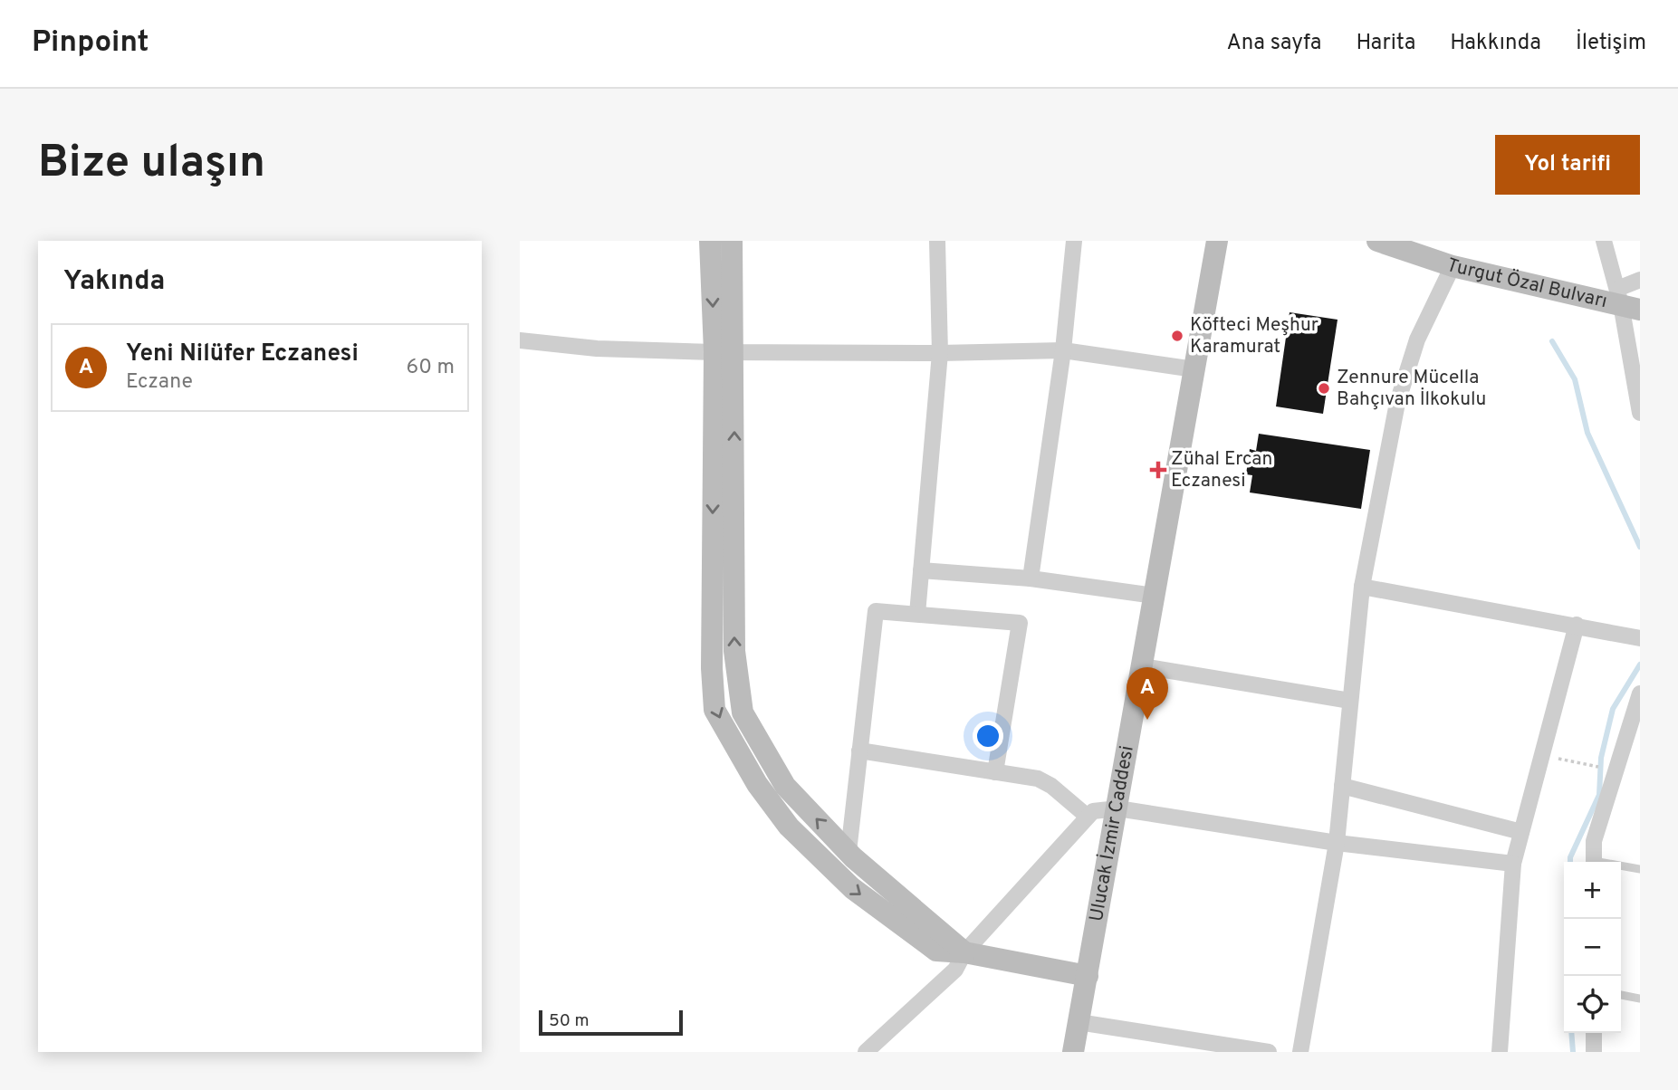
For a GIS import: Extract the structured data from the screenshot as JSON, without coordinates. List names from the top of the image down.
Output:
{
  "streets": {
    "street": ["Turgut Özal Bulvarı", "Ulucak İzmir Caddesi"]
  },
  "places": {
    "other": ["Köfteci Meşhur Karamurat", "Zennure Mücella Bahçıvan İlkokulu"],
    "health": ["Zühal Ercan Eczanesi"]
  },
  "scale_bar": "50 m",
  "page": {
    "header": "Pinpoint",
    "nav": [
      "Ana sayfa",
      "Harita",
      "Hakkında",
      "İletişim"
    ],
    "buttons": "Yol tarifi",
    "title": "Bize ulaşın",
    "heading": "Yakında",
    "list": [
      {
        "mark": "A",
        "name": "Yeni Nilüfer Eczanesi",
        "note": "Eczane",
        "value": "60 m"
      }
    ],
    "pins": "A",
    "map_buttons": ["+", "−"],
    "scale": "50 m"
  }
}
